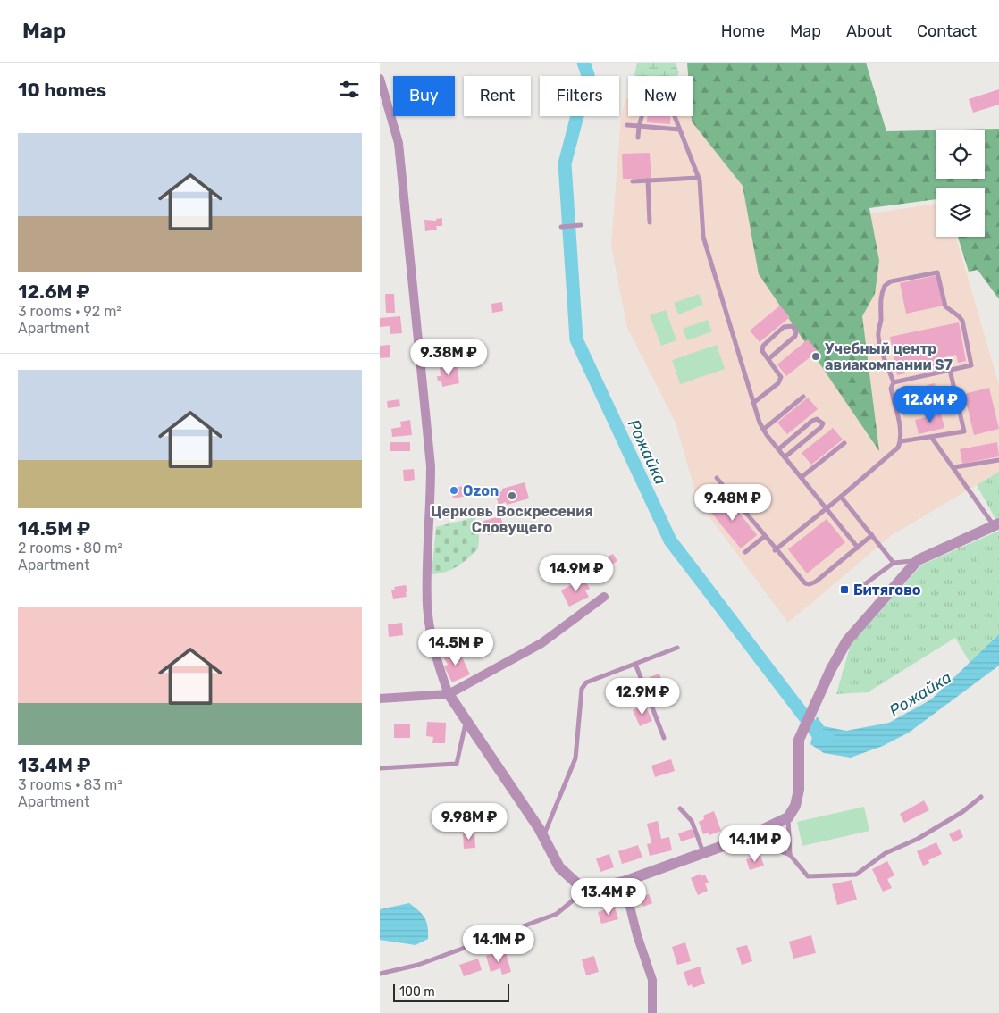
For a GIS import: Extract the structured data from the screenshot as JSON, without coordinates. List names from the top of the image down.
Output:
{
  "water": ["Рожайка"],
  "places": {
    "other": ["Учебный центр авиакомпании S7", "Ozon", "Церковь Воскресения Словущего"],
    "transit": ["Битягово"]
  },
  "scale_bar": "100 m",
  "page": {
    "header": "Map",
    "nav": [
      "Home",
      "Map",
      "About",
      "Contact"
    ],
    "heading": "10 homes",
    "chip": [
      "Buy",
      "Rent",
      "Filters",
      "New"
    ],
    "list": [
      {
        "name": "12.6M ₽",
        "note": "3 rooms · 92 m² · Apartment"
      },
      {
        "name": "14.5M ₽",
        "note": "2 rooms · 80 m² · Apartment"
      },
      {
        "name": "13.4M ₽",
        "note": "3 rooms · 83 m² · Apartment"
      }
    ],
    "price": [
      "9.38M ₽",
      "12.6M ₽",
      "9.48M ₽",
      "14.9M ₽",
      "14.5M ₽",
      "12.9M ₽",
      "9.98M ₽",
      "14.1M ₽",
      "13.4M ₽",
      "14.1M ₽"
    ],
    "scale": "100 m"
  }
}
